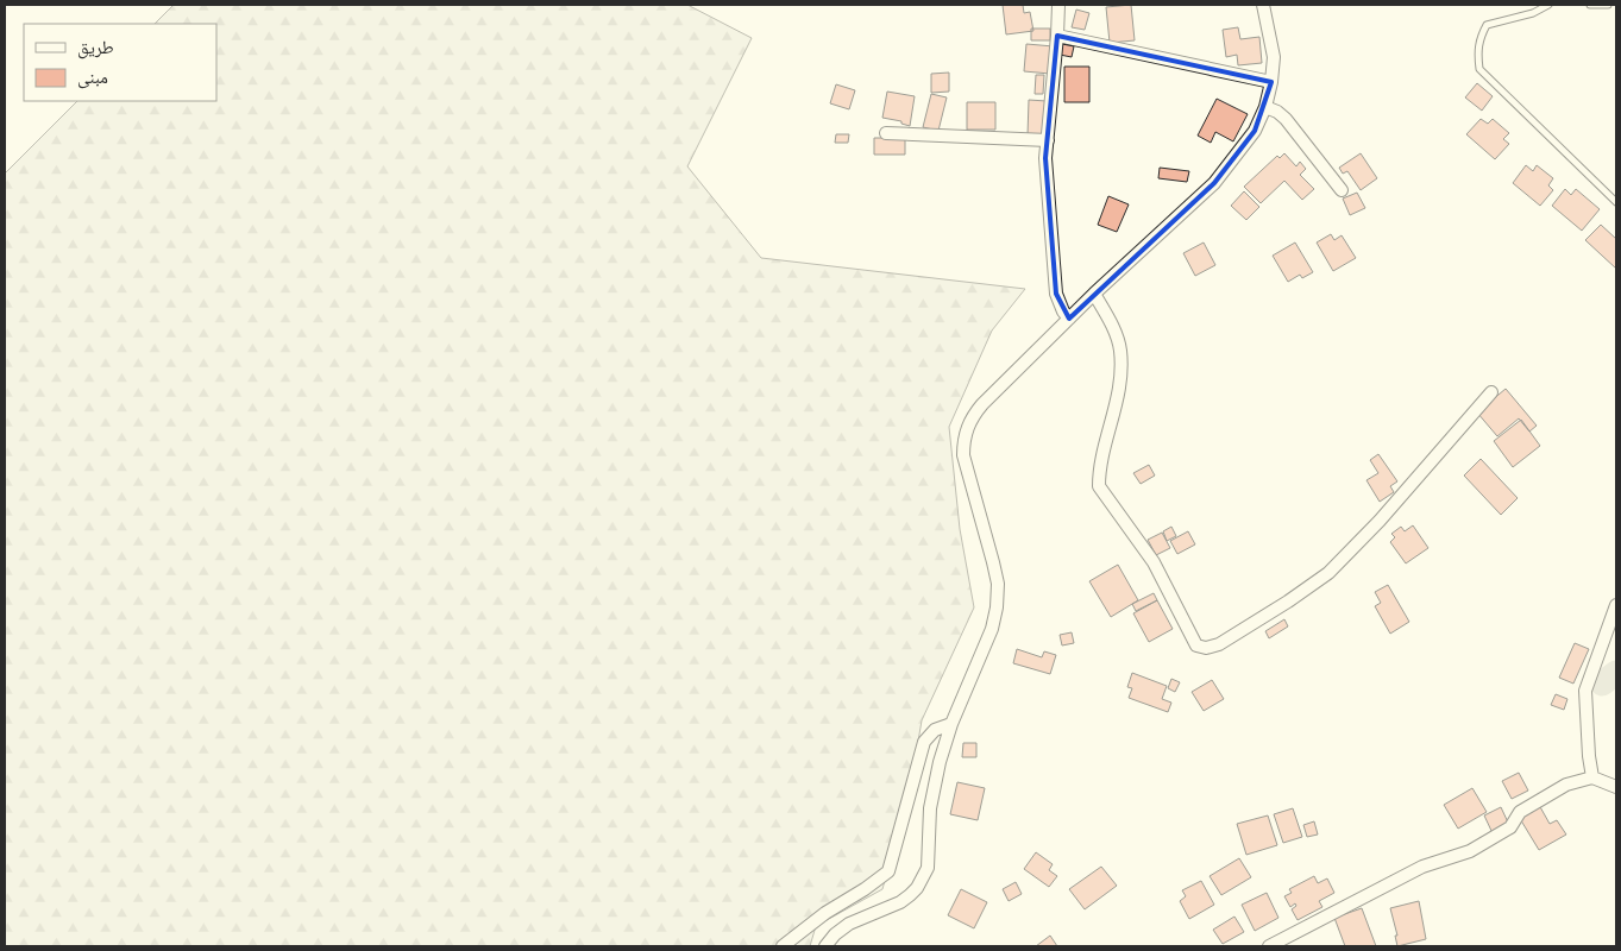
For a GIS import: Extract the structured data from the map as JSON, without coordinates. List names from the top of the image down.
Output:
{
  "legend": ["طريق", "مبنى"]
}
